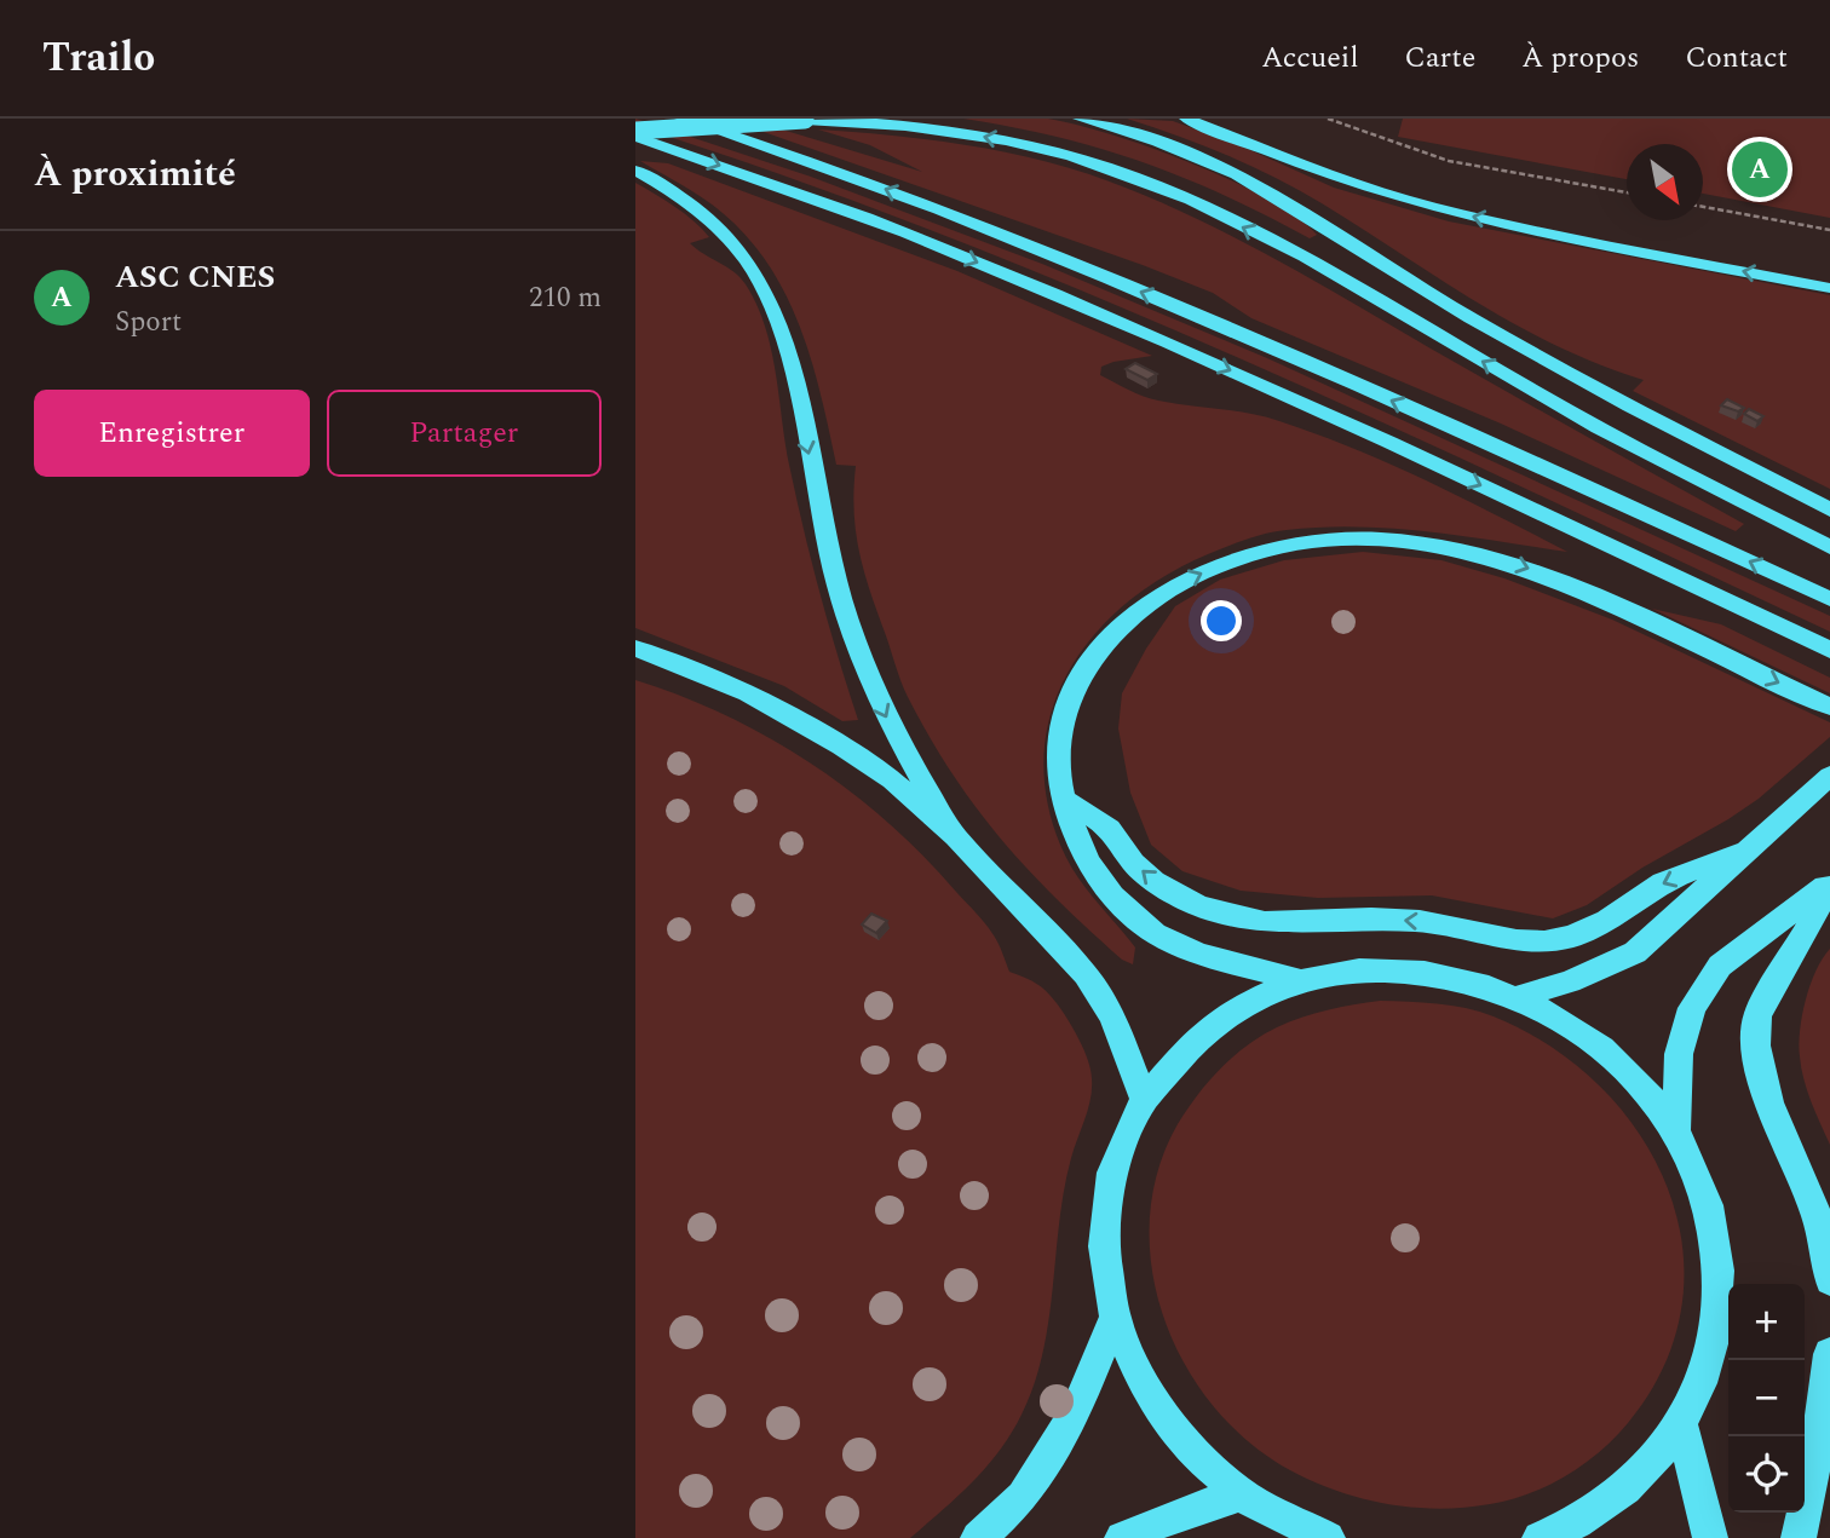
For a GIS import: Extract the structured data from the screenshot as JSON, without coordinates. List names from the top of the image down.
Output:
{
  "north": "bottom right",
  "page": {
    "header": "Trailo",
    "nav": [
      "Accueil",
      "Carte",
      "À propos",
      "Contact"
    ],
    "heading": "À proximité",
    "pins": "A",
    "list": [
      {
        "mark": "A",
        "name": "ASC CNES",
        "note": "Sport",
        "value": "210 m"
      }
    ],
    "buttons": ["Enregistrer", "Partager"],
    "map_buttons": ["+", "−"]
  }
}
